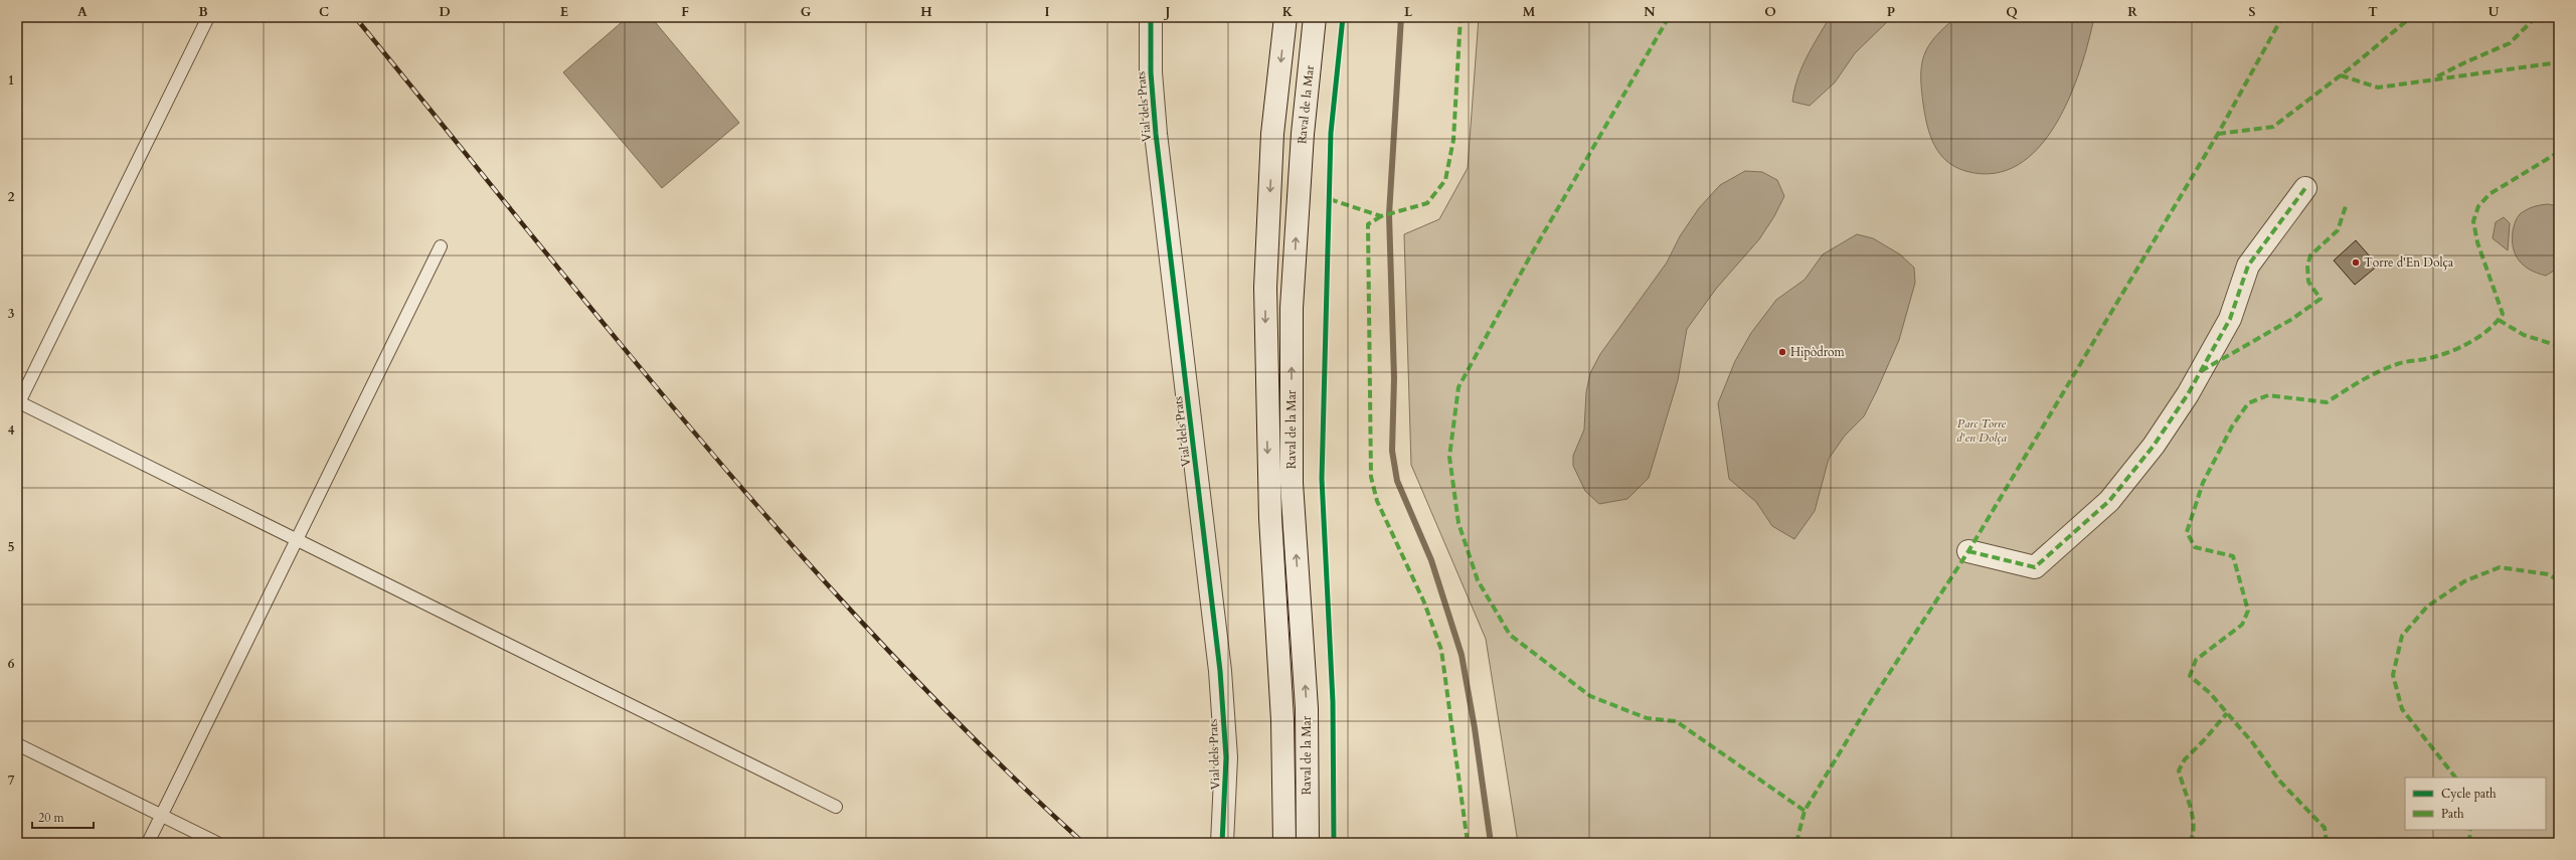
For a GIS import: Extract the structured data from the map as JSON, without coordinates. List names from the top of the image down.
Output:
{
  "streets": {
    "street": ["Raval de la Mar", "Vial dels Prats"]
  },
  "parks": ["Parc Torre d'en Dolça"],
  "places": ["Torre d'En Dolça", "Hipòdrom"],
  "legend": ["Cycle path", "Path"],
  "scale_bar": "20 m",
  "grid": {
    "columns": [
      "A",
      "B",
      "C",
      "D",
      "E",
      "F",
      "G",
      "H",
      "I",
      "J",
      "K",
      "L",
      "M",
      "N",
      "O",
      "P",
      "Q",
      "R",
      "S",
      "T",
      "U"
    ],
    "rows": [
      "1",
      "2",
      "3",
      "4",
      "5",
      "6",
      "7"
    ]
  }
}
